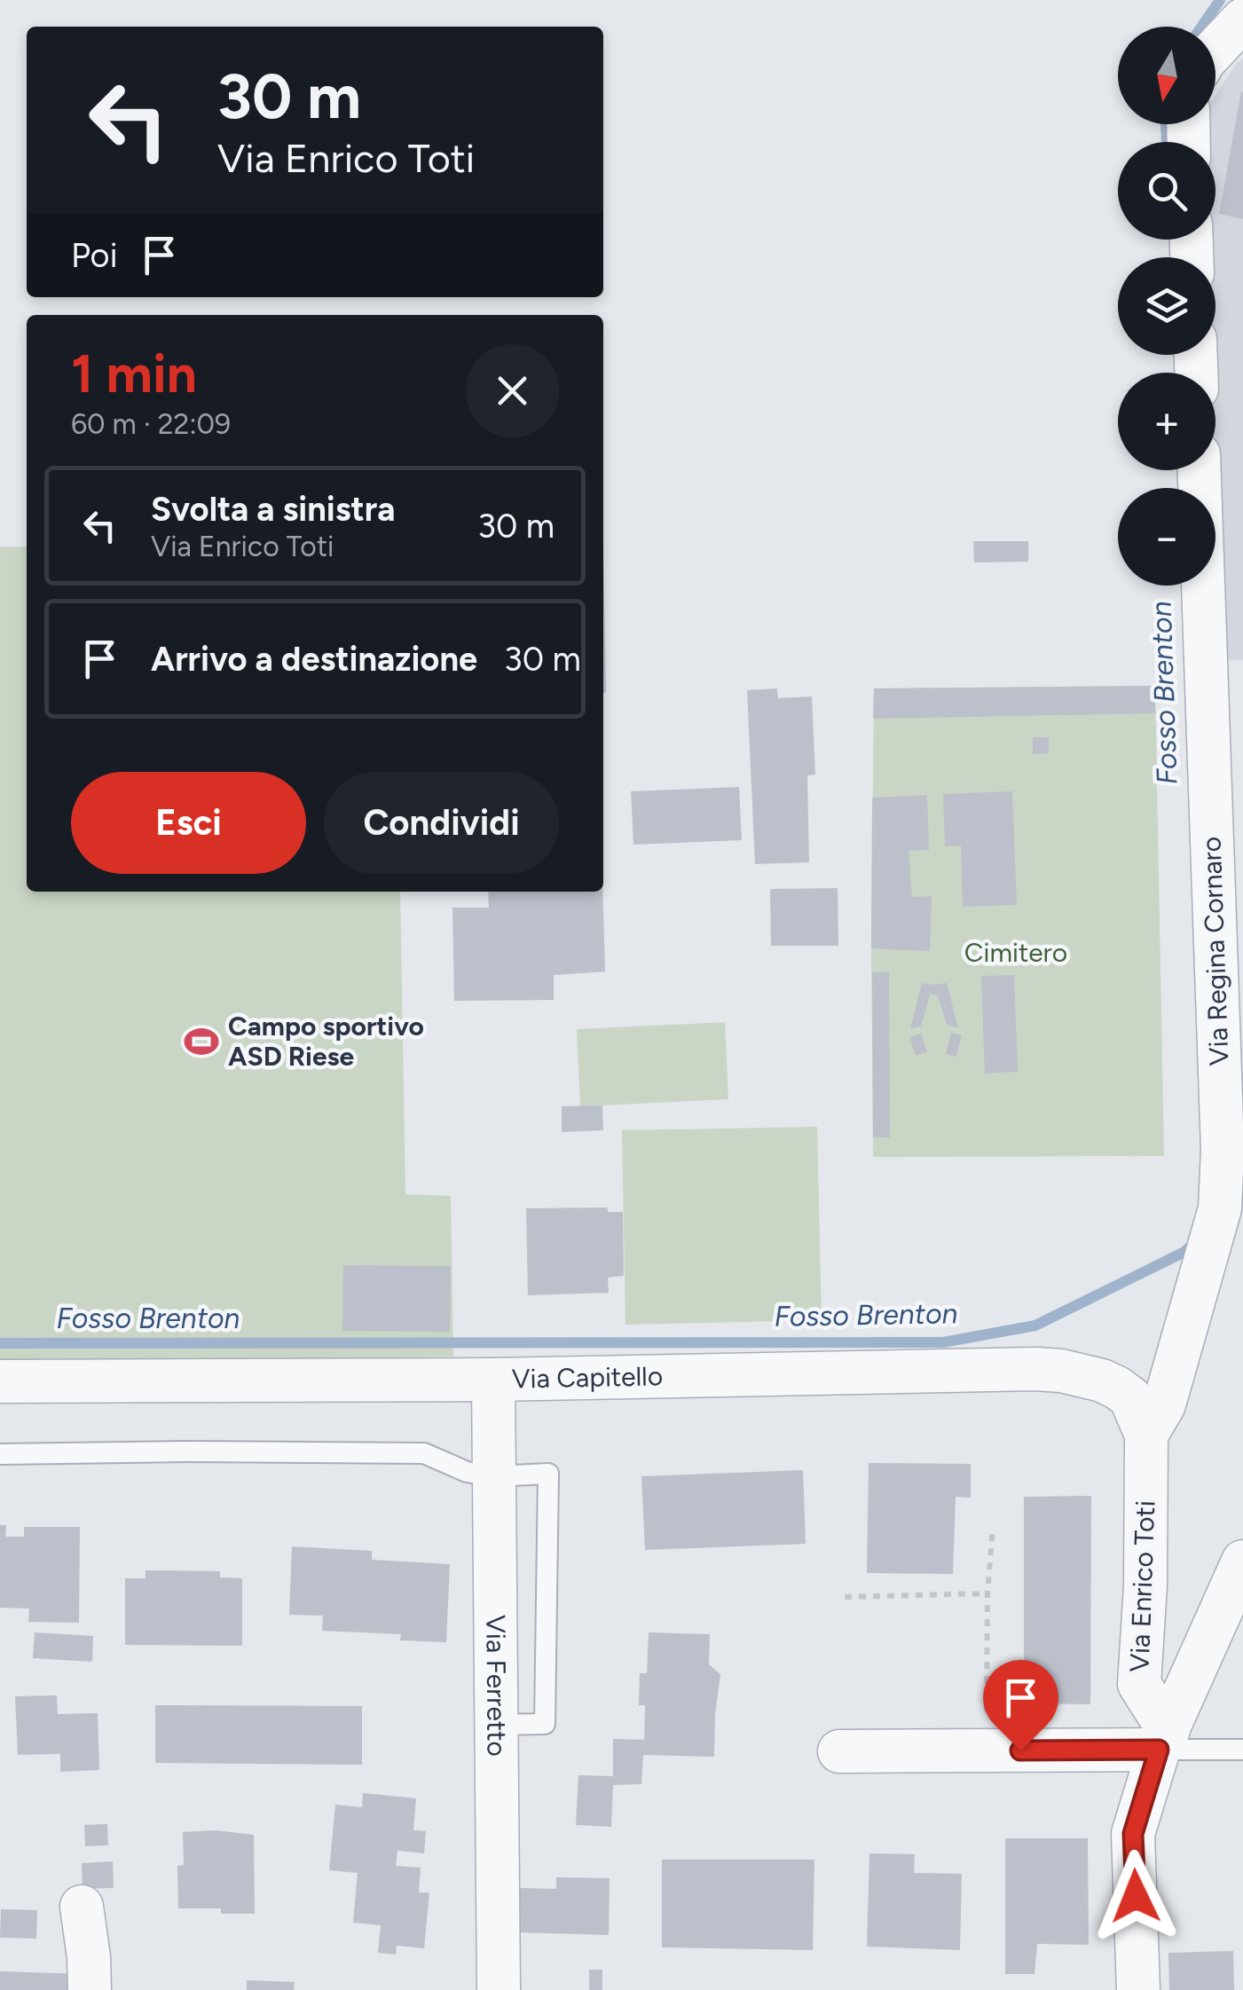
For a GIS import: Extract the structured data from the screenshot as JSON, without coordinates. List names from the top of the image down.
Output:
{
  "streets": {
    "street": [
      "Via Regina Cornaro",
      "Via Capitello",
      "Via Enrico Toti",
      "Via Ferretto"
    ]
  },
  "crossings": [
    ["Via Regina Cornaro", "Via Capitello"],
    ["Via Regina Cornaro", "Via Enrico Toti"],
    ["Via Capitello", "Via Enrico Toti"],
    ["Via Capitello", "Via Ferretto"]
  ],
  "water": ["Fosso Brenton"],
  "parks": ["Cimitero"],
  "places": {
    "sports": ["Campo sportivo ASD Riese"]
  },
  "north": "bottom",
  "page": {
    "map_buttons": ["+", "−"],
    "turn": ["30 m", "Via Enrico Toti"],
    "then": "Poi",
    "heading": ["1 min", "60 m · 22:09"],
    "list": [
      {
        "name": "Svolta a sinistra",
        "note": "Via Enrico Toti",
        "value": "30 m"
      },
      {
        "name": "Arrivo a destinazione",
        "value": "30 m"
      }
    ],
    "buttons": ["Esci", "Condividi"]
  }
}
